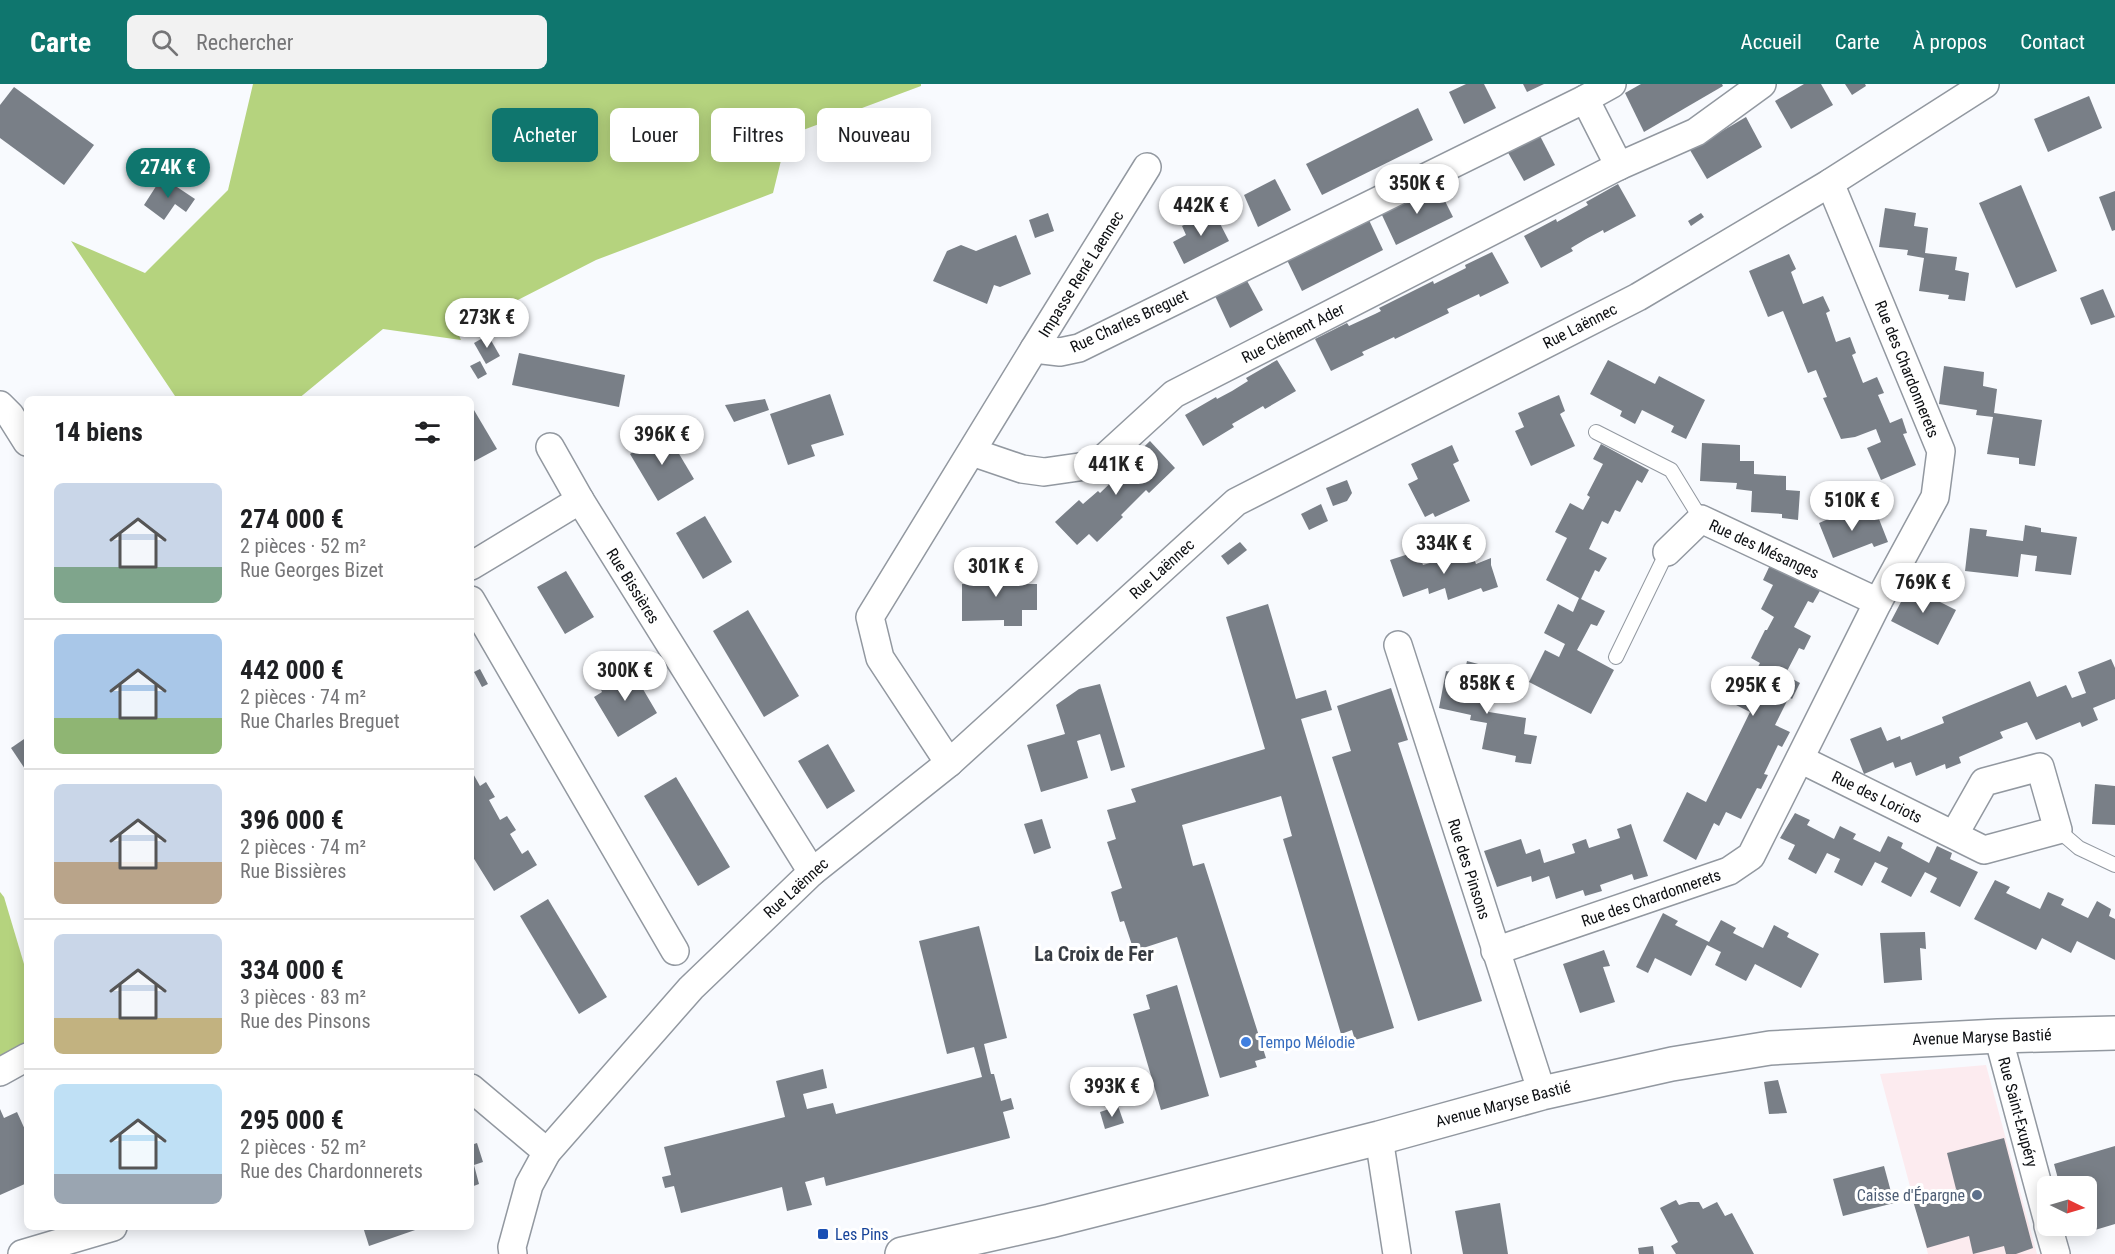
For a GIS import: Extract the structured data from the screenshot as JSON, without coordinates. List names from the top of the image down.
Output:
{
  "streets": {
    "street": [
      "Impasse René Laennec",
      "Rue Charles Breguet",
      "Rue Laënnec",
      "Rue Clément Ader",
      "Rue des Chardonnerets",
      "Rue des Mésanges",
      "Rue Bissières",
      "Rue des Loriots",
      "Rue des Pinsons",
      "Avenue Maryse Bastié",
      "Rue Saint-Exupéry"
    ]
  },
  "crossings": [
    ["Impasse René Laennec", "Rue Charles Breguet"],
    ["Rue Laënnec", "Rue des Chardonnerets"],
    ["Rue Laënnec", "Rue Bissières"],
    ["Rue des Chardonnerets", "Rue des Mésanges"],
    ["Rue des Chardonnerets", "Rue des Loriots"],
    ["Rue des Chardonnerets", "Rue des Pinsons"],
    ["Rue des Pinsons", "Avenue Maryse Bastié"],
    ["Avenue Maryse Bastié", "Rue Saint-Exupéry"]
  ],
  "districts": ["La Croix de Fer"],
  "places": {
    "other": ["Tempo Mélodie", "Caisse d'Épargne"],
    "transit": ["Les Pins"]
  },
  "north": "right",
  "page": {
    "header": "Carte",
    "search": "Rechercher",
    "nav": [
      "Accueil",
      "Carte",
      "À propos",
      "Contact"
    ],
    "chip": [
      "Acheter",
      "Louer",
      "Filtres",
      "Nouveau"
    ],
    "price": [
      "274K €",
      "350K €",
      "442K €",
      "273K €",
      "396K €",
      "441K €",
      "510K €",
      "334K €",
      "301K €",
      "769K €",
      "300K €",
      "858K €",
      "295K €",
      "393K €"
    ],
    "heading": "14 biens",
    "list": [
      {
        "name": "274 000 €",
        "note": "2 pièces · 52 m² · Rue Georges Bizet"
      },
      {
        "name": "442 000 €",
        "note": "2 pièces · 74 m² · Rue Charles Breguet"
      },
      {
        "name": "396 000 €",
        "note": "2 pièces · 74 m² · Rue Bissières"
      },
      {
        "name": "334 000 €",
        "note": "3 pièces · 83 m² · Rue des Pinsons"
      },
      {
        "name": "295 000 €",
        "note": "2 pièces · 52 m² · Rue des Chardonnerets"
      }
    ]
  }
}
